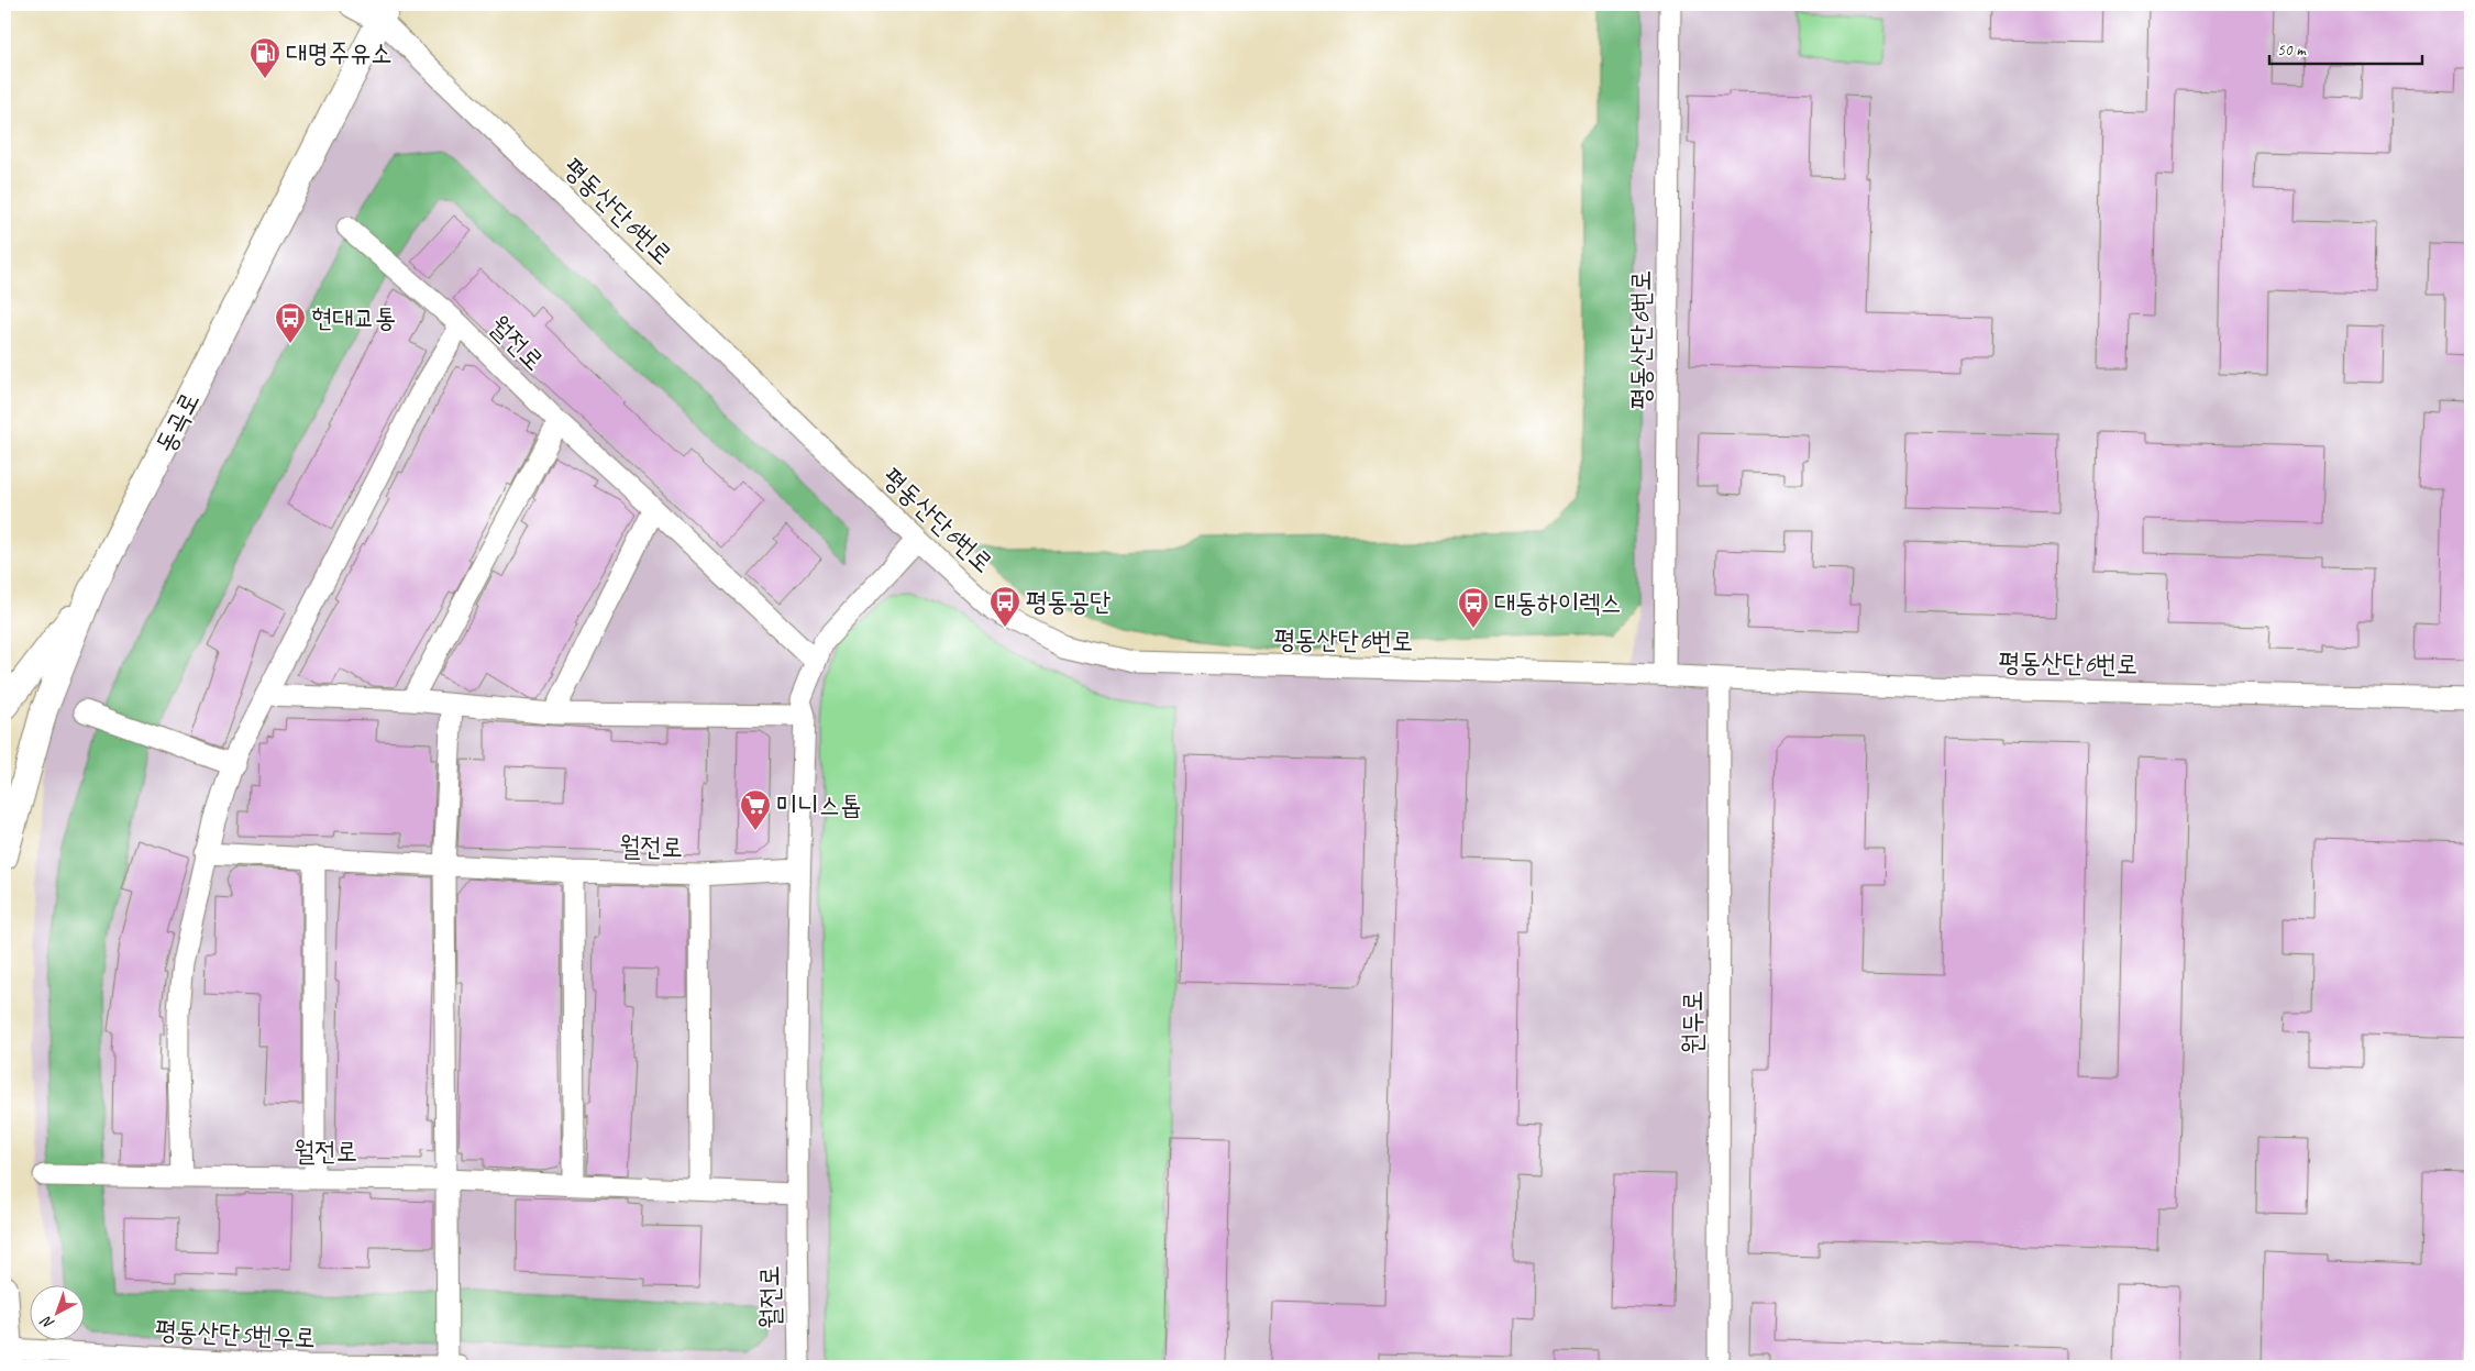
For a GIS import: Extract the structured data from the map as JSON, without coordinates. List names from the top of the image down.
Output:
{
  "streets": {
    "main road": ["동곡로"],
    "street": [
      "평동산단6번로",
      "월전로",
      "원두로",
      "평동산단5번우로"
    ]
  },
  "crossings": [
    ["평동산단6번로", "월전로"],
    ["평동산단6번로", "동곡로"],
    ["평동산단6번로", "원두로"]
  ],
  "places": {
    "fuel station": ["대명주유소"],
    "bus stop": ["현대교통", "평동공단", "대동하이렉스"],
    "supermarket": ["미니스톱"]
  },
  "scale_bar": "50 m",
  "north": "bottom left"
}
